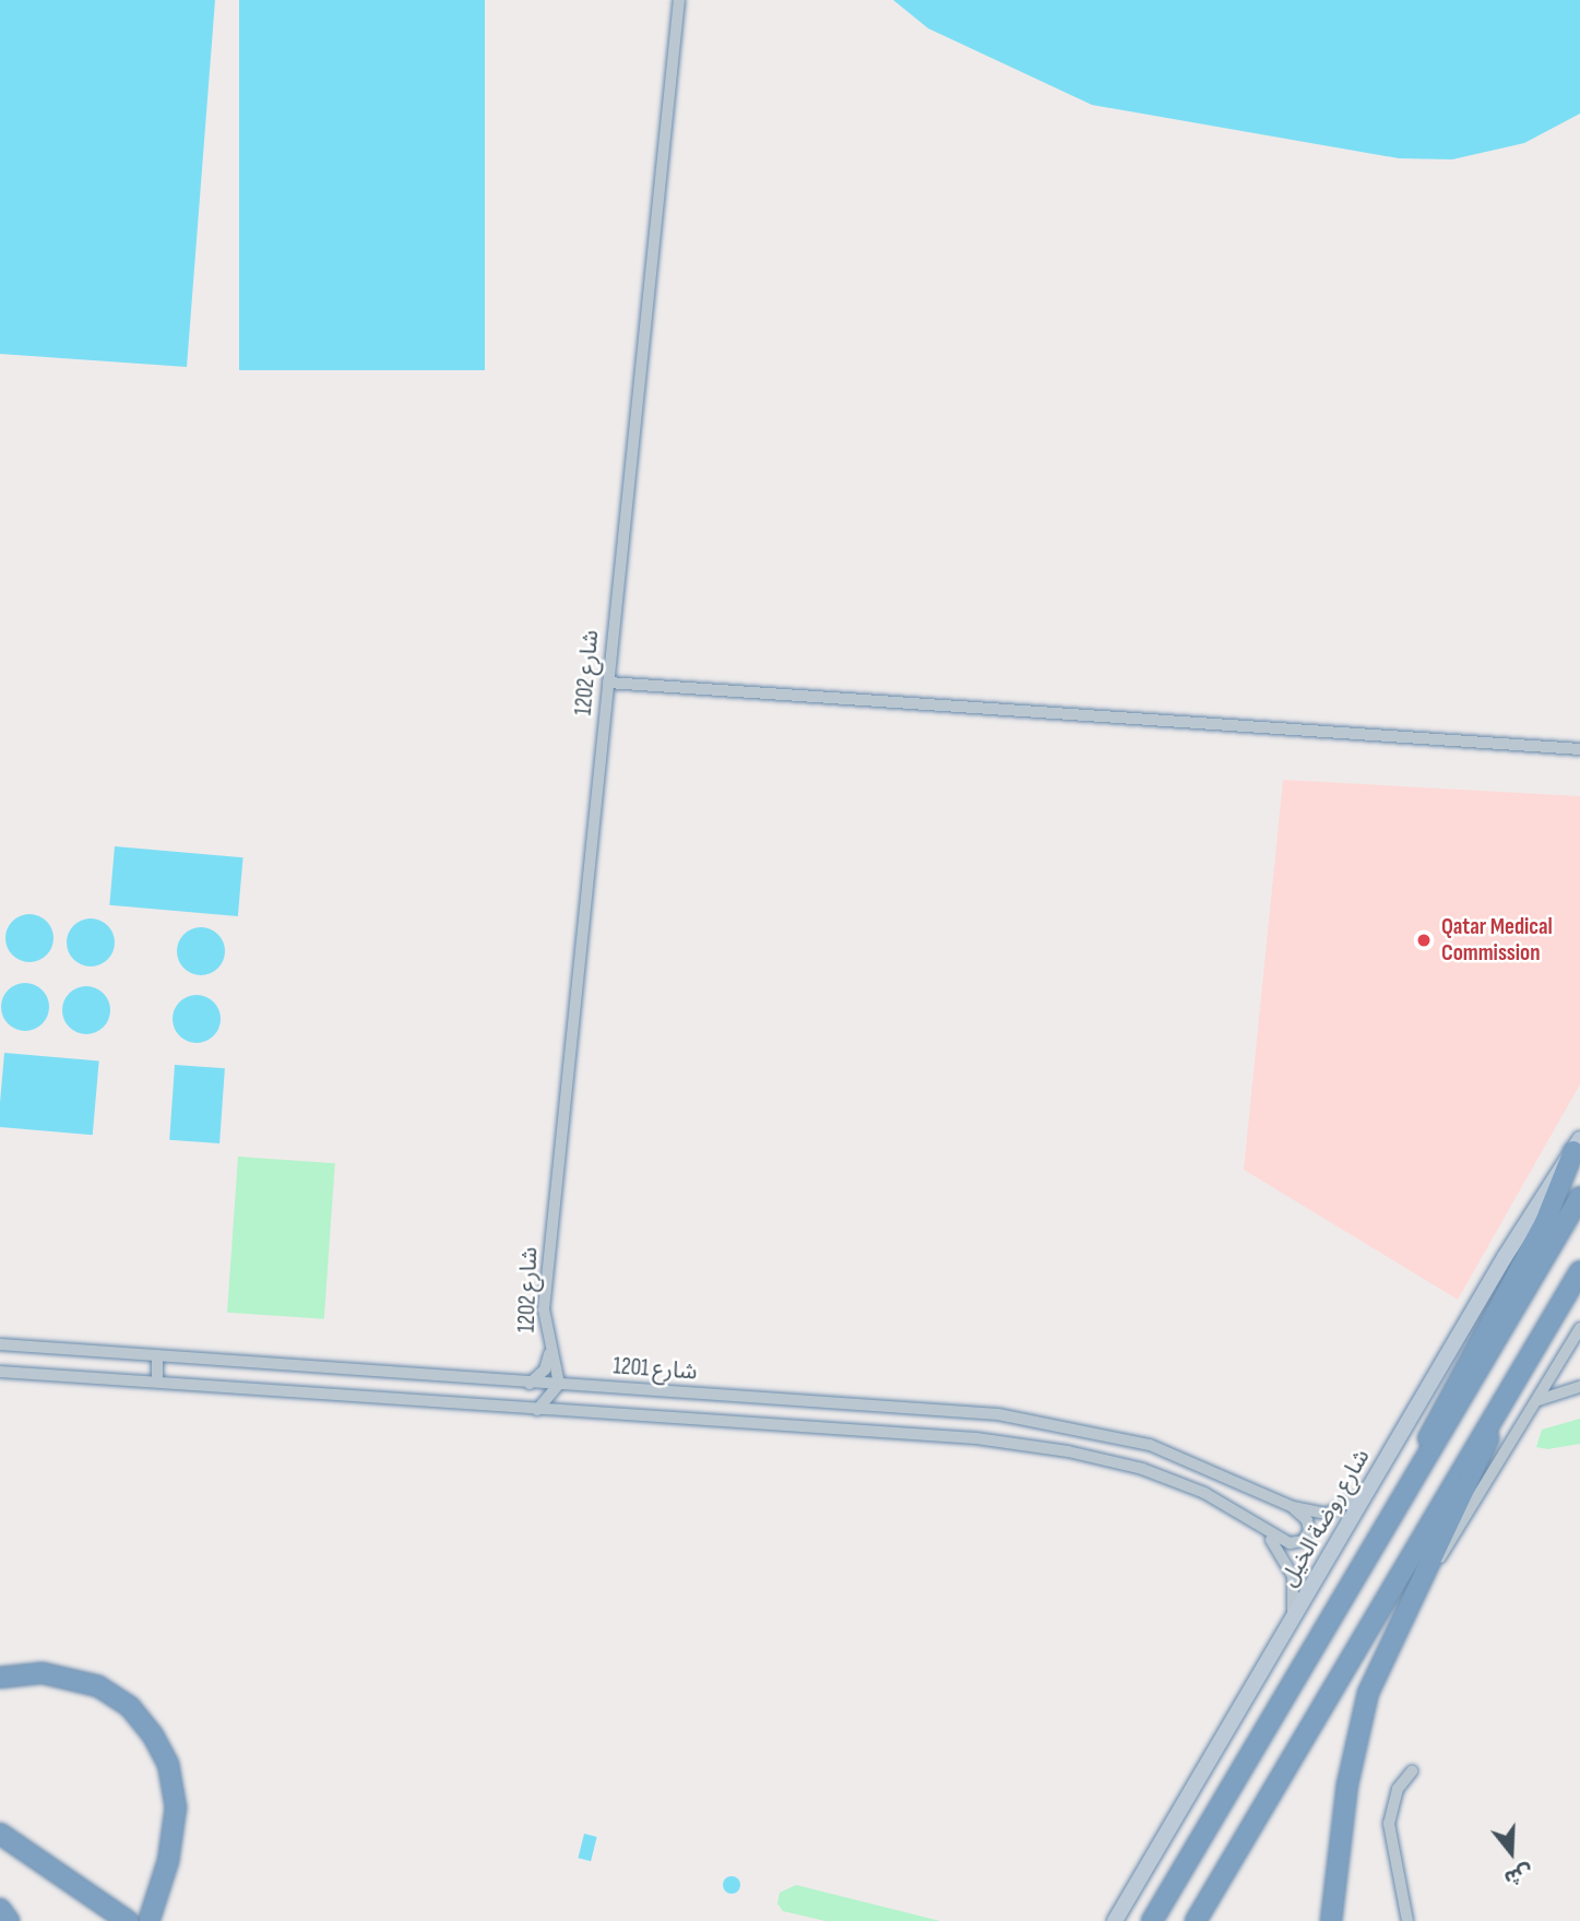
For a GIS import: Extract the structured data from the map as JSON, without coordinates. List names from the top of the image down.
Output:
{
  "streets": {
    "street": ["شارع 1202", "شارع 1201", "شارع روضة الخيل"]
  },
  "crossings": [
    ["شارع 1202", "شارع 1201"],
    ["شارع 1201", "شارع روضة الخيل"]
  ],
  "places": ["Qatar Medical Commission"],
  "north": "bottom"
}
